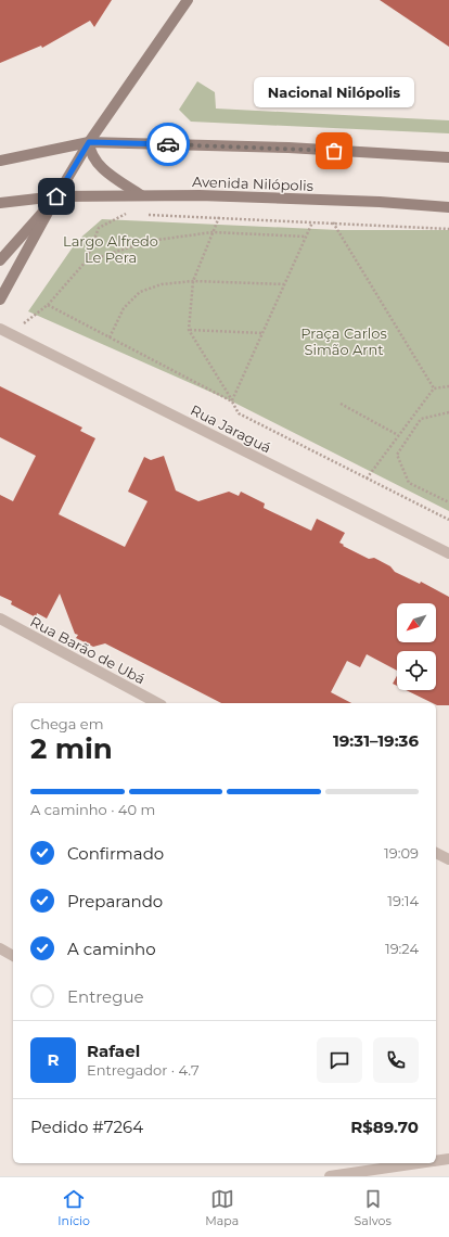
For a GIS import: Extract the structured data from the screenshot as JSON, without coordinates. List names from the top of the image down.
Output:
{
  "streets": {
    "main road": ["Avenida Nilópolis"],
    "street": ["Rua Jaraguá", "Rua Barão de Ubá"]
  },
  "parks": ["Largo Alfredo Le Pera", "Praça Carlos Simão Arnt"],
  "places": ["Nacional Nilópolis"],
  "north": "bottom left",
  "page": {
    "bubble": "Nacional Nilópolis",
    "heading": ["2 min", "Chega em", "19:31–19:36"],
    "panel": [
      "Rafael",
      "Entregador · 4.7",
      "Pedido #7264",
      "R$89.70"
    ],
    "bar": "A caminho · 40 m",
    "list": [
      ["Confirmado", "19:09"],
      ["Preparando", "19:14"],
      ["A caminho", "19:24"],
      "Entregue"
    ],
    "round": "R",
    "tabs": ["Início", "Mapa", "Salvos"]
  }
}
